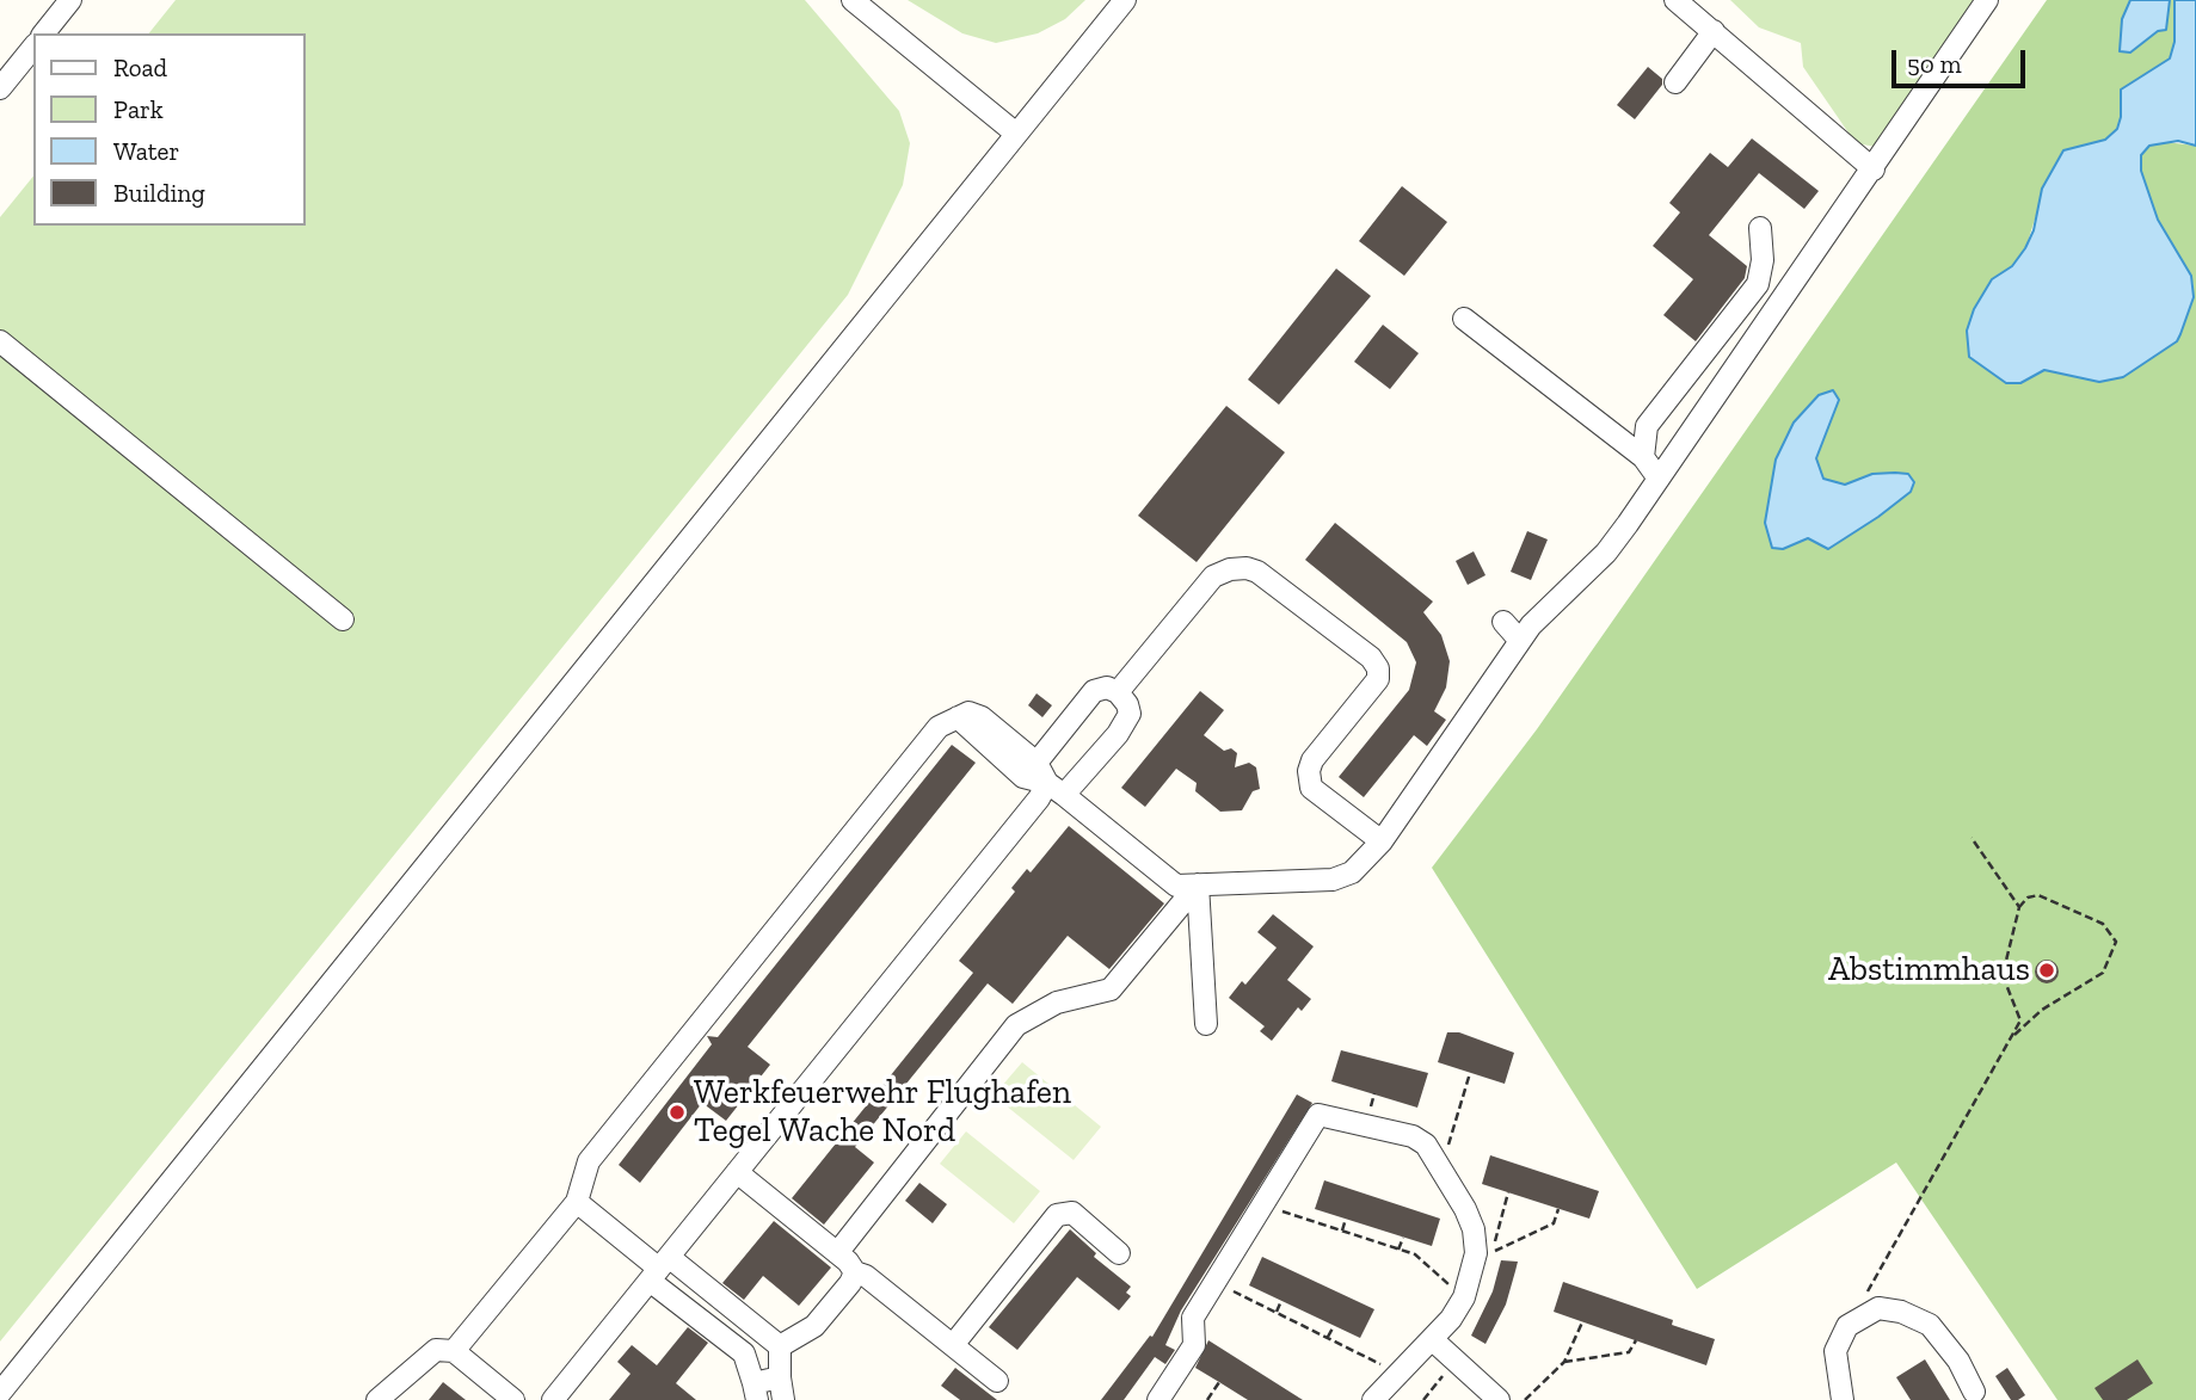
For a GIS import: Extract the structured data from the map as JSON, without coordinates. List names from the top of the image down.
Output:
{
  "places": ["Abstimmhaus", "Werkfeuerwehr Flughafen Tegel Wache Nord"],
  "legend": [
    "Road",
    "Park",
    "Water",
    "Building"
  ],
  "scale_bar": "50 m"
}
